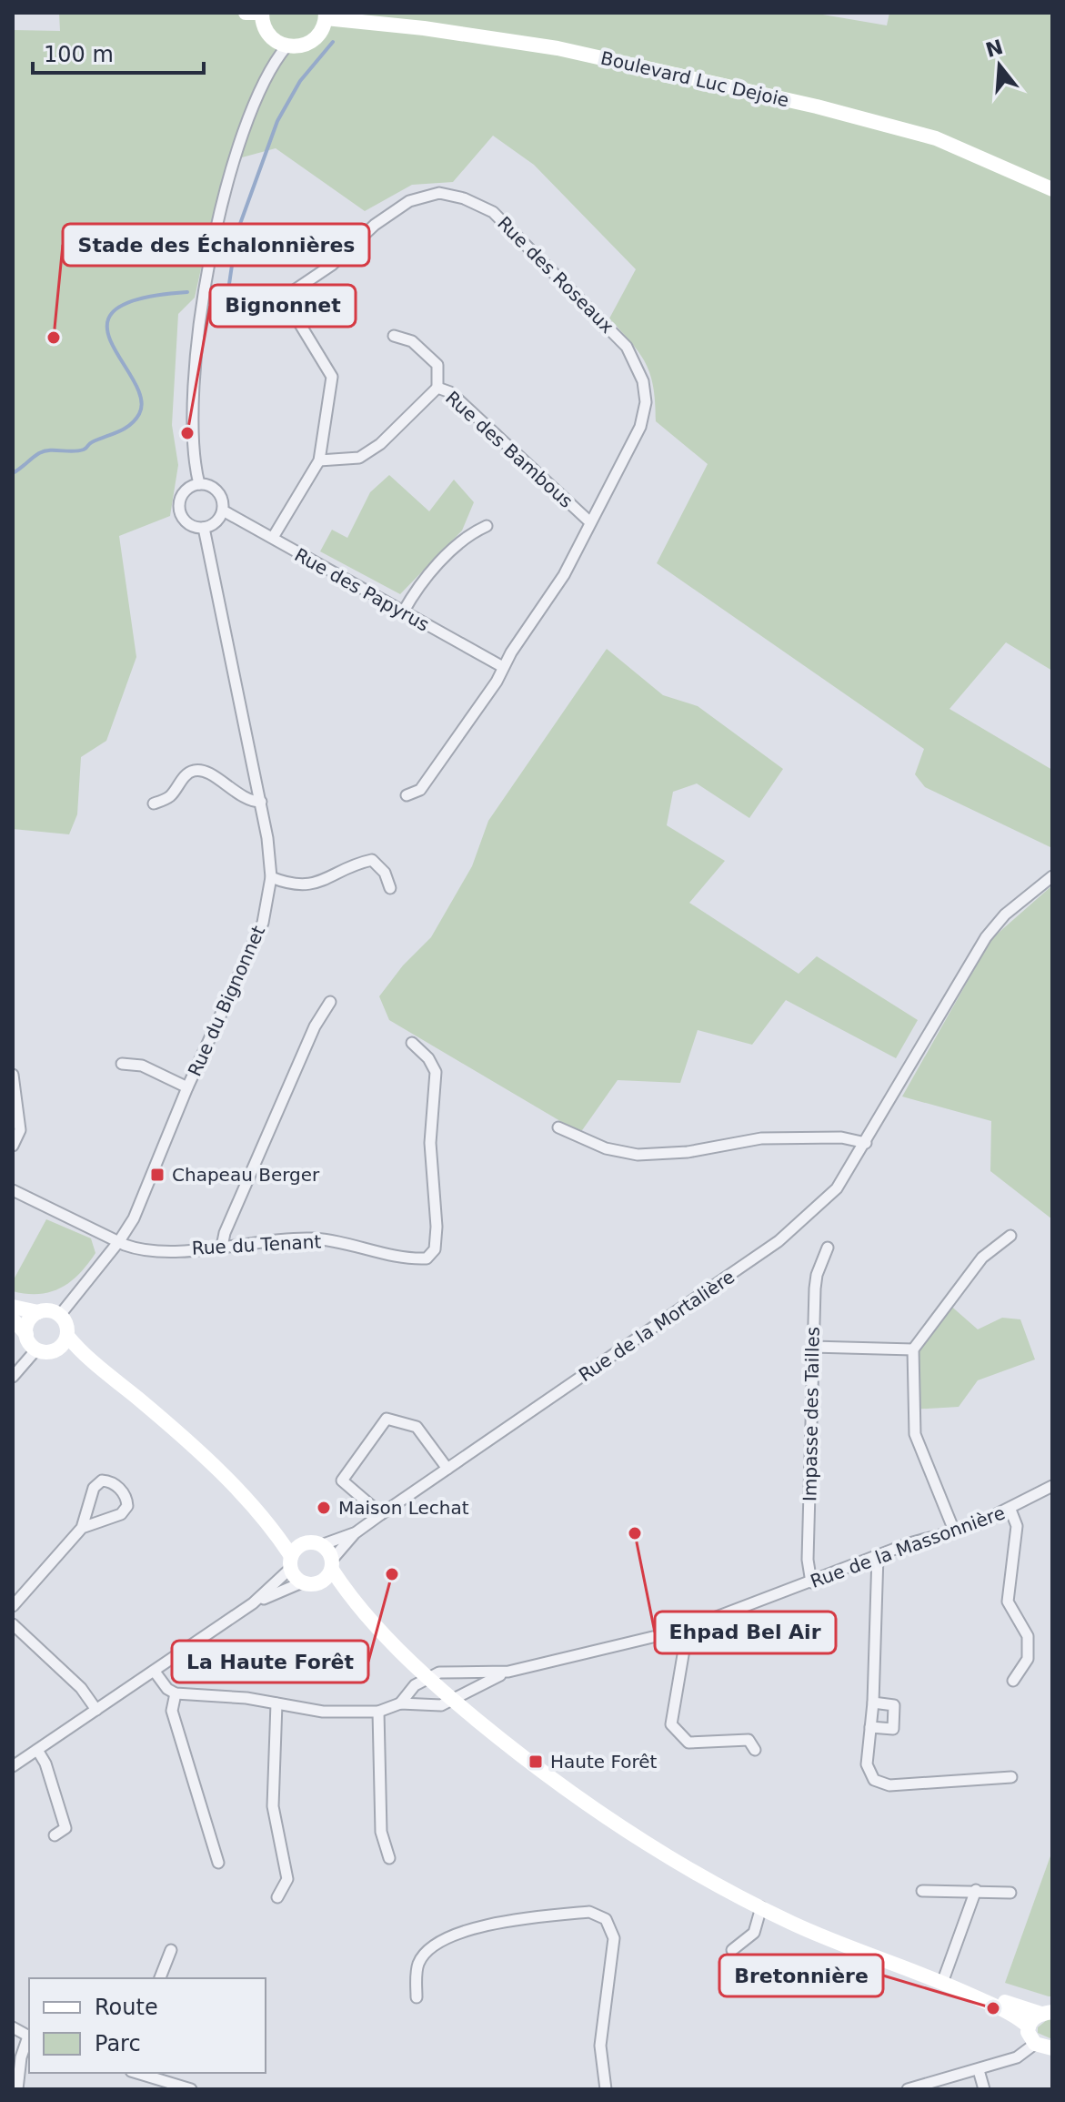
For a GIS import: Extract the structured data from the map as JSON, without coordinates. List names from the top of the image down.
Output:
{
  "streets": {
    "street": [
      "Boulevard Luc Dejoie",
      "Rue des Roseaux",
      "Rue des Bambous",
      "Rue des Papyrus",
      "Rue du Bignonnet",
      "Rue du Tenant",
      "Rue de la Mortalière",
      "Impasse des Tailles",
      "Rue de la Massonnière"
    ]
  },
  "crossings": [
    ["Rue des Roseaux", "Rue des Bambous"],
    ["Rue des Roseaux", "Rue des Papyrus"],
    ["Rue des Papyrus", "Rue du Bignonnet"],
    ["Rue du Bignonnet", "Rue du Tenant"],
    ["Impasse des Tailles", "Rue de la Massonnière"]
  ],
  "places": {
    "other": [
      "Stade des Échalonnières",
      "Bignonnet",
      "Maison Lechat",
      "Ehpad Bel Air",
      "La Haute Forêt",
      "Bretonnière"
    ],
    "transit": ["Chapeau Berger", "Haute Forêt"]
  },
  "legend": ["Route", "Parc"],
  "scale_bar": "100 m",
  "north": "top"
}
